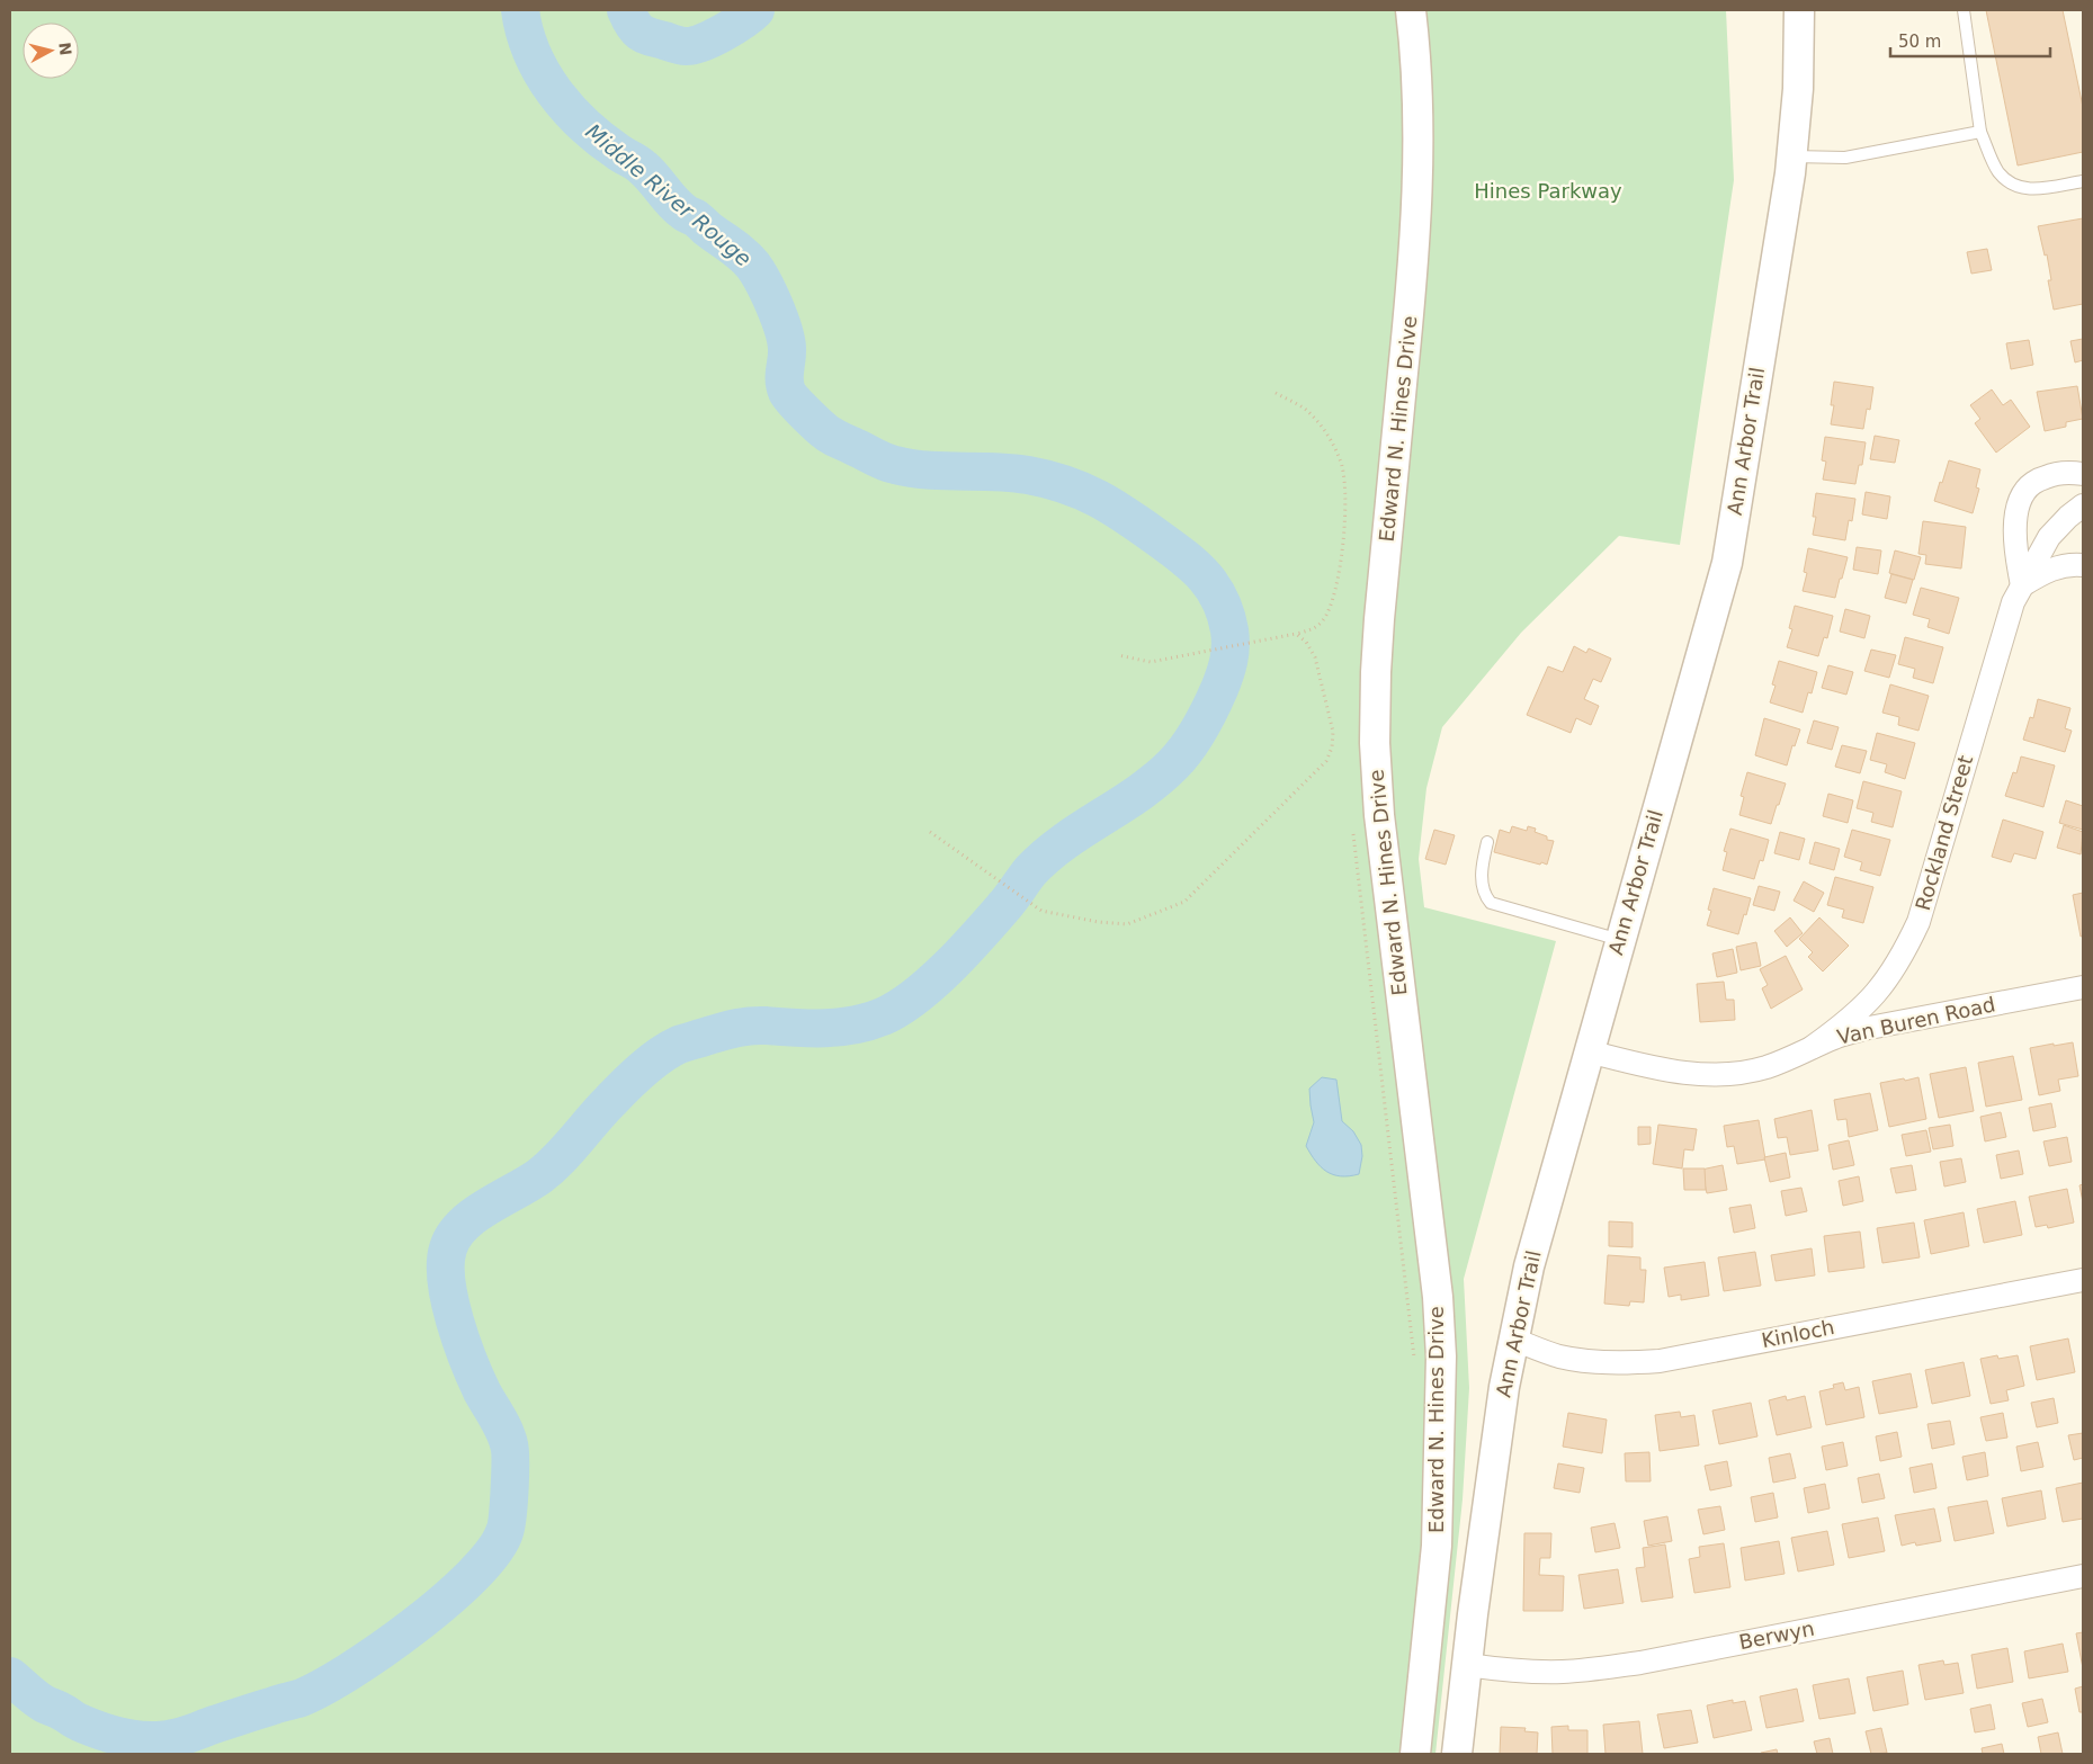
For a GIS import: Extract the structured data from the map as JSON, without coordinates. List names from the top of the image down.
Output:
{
  "streets": {
    "street": [
      "Edward N. Hines Drive",
      "Ann Arbor Trail",
      "Rockland Street",
      "Van Buren Road",
      "Kinloch",
      "Berwyn"
    ]
  },
  "crossings": [
    ["Ann Arbor Trail", "Van Buren Road"],
    ["Ann Arbor Trail", "Kinloch"],
    ["Ann Arbor Trail", "Berwyn"],
    ["Rockland Street", "Van Buren Road"]
  ],
  "water": ["Middle River Rouge"],
  "parks": ["Hines Parkway"],
  "scale_bar": "50 m",
  "north": "right"
}
